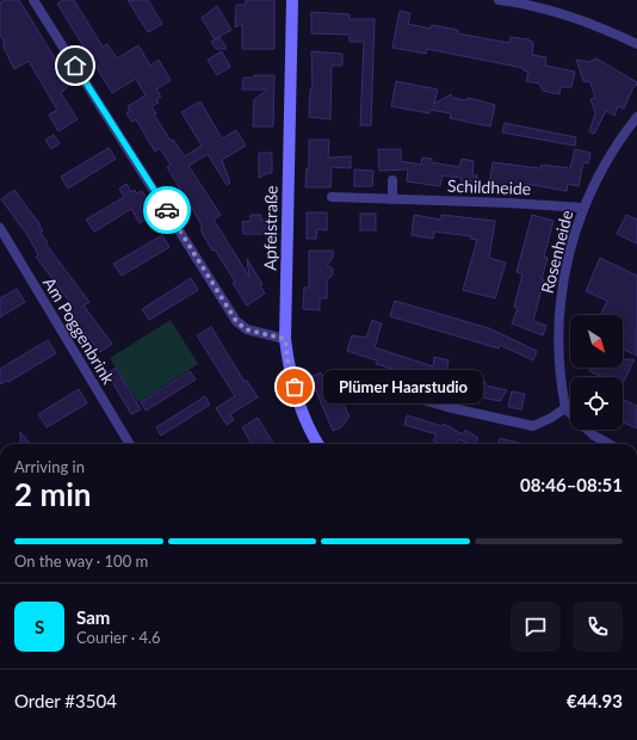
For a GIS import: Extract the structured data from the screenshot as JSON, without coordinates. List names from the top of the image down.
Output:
{
  "streets": {
    "street": [
      "Schildheide",
      "Apfelstraße",
      "Rosenheide",
      "Am Poggenbrink"
    ]
  },
  "crossings": [
    ["Schildheide", "Rosenheide"]
  ],
  "places": ["Plümer Haarstudio"],
  "north": "bottom right",
  "page": {
    "bubble": "Plümer Haarstudio",
    "heading": ["2 min", "Arriving in", "08:46–08:51"],
    "panel": [
      "Sam",
      "Courier · 4.6",
      "Order #3504",
      "€44.93"
    ],
    "bar": "On the way · 100 m",
    "round": "S"
  }
}
